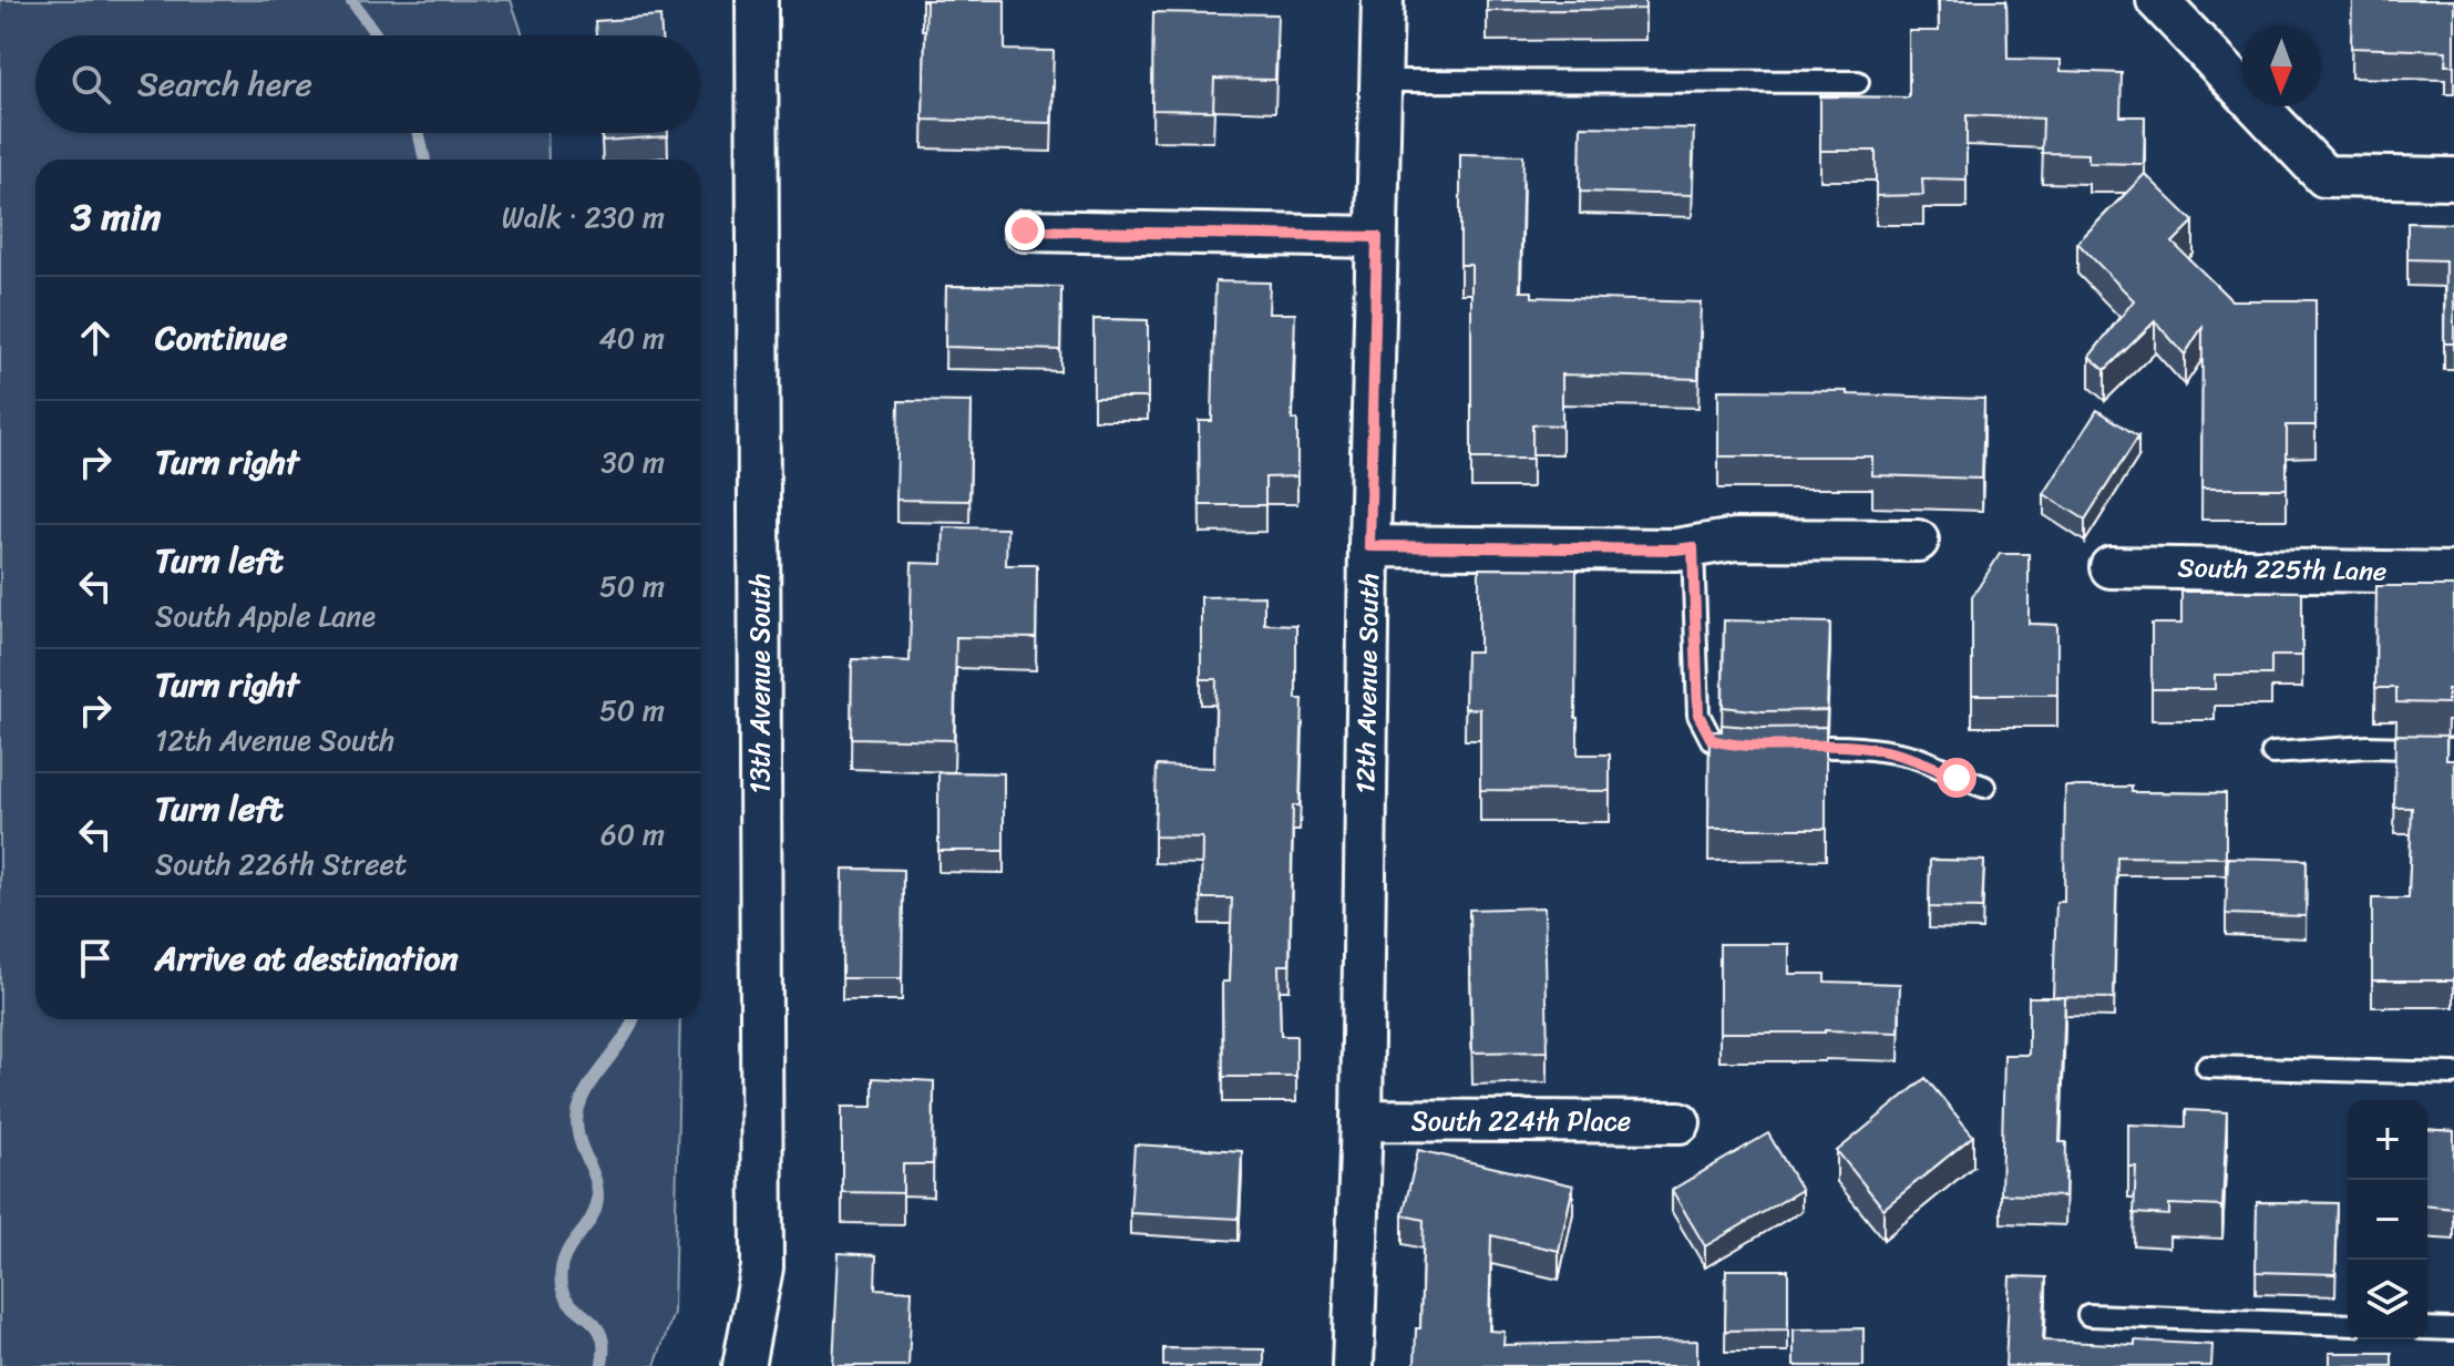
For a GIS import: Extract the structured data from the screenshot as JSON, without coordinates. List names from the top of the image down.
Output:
{
  "streets": {
    "street": [
      "South 225th Lane",
      "13th Avenue South",
      "12th Avenue South",
      "South 224th Place"
    ]
  },
  "crossings": [
    ["12th Avenue South", "South 224th Place"]
  ],
  "north": "bottom",
  "page": {
    "search": "Search here",
    "heading": ["3 min", "Walk · 230 m"],
    "list": [
      ["Continue", "40 m"],
      ["Turn right", "30 m"],
      ["Turn left", "South Apple Lane", "50 m"],
      ["Turn right", "12th Avenue South", "50 m"],
      ["Turn left", "South 226th Street", "60 m"],
      "Arrive at destination"
    ],
    "map_buttons": ["+", "−"]
  }
}
